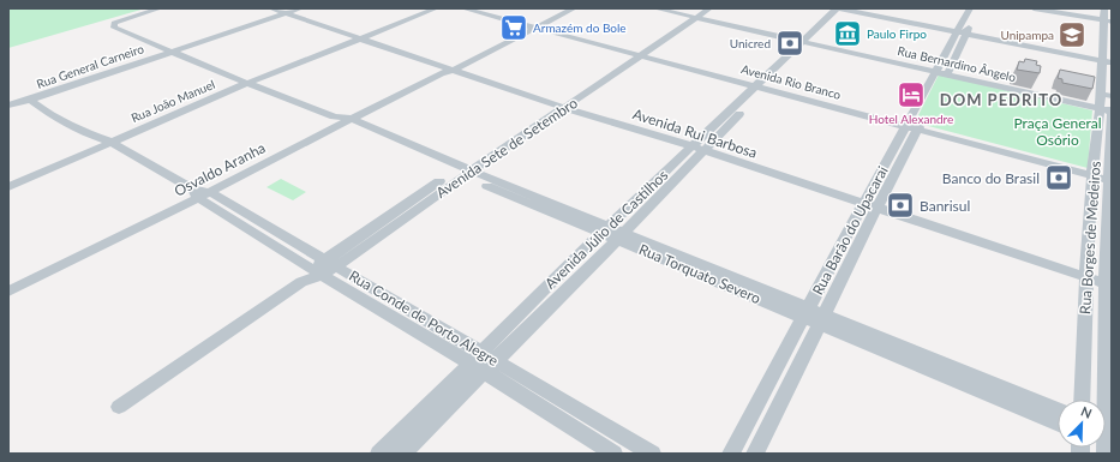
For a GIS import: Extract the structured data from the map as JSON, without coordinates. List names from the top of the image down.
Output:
{
  "streets": {
    "street": [
      "Rua Bernardino Ângelo",
      "Rua General Carneiro",
      "Avenida Rio Branco",
      "Rua João Manuel",
      "Avenida Rui Barbosa",
      "Avenida Sete de Setembro",
      "Osvaldo Aranha",
      "Avenida Júlio de Castilhos",
      "Rua Barão do Upacarai",
      "Rua Borges de Medeiros",
      "Rua Torquato Severo",
      "Rua Conde de Porto Alegre"
    ]
  },
  "crossings": [
    ["Rua Bernardino Ângelo", "Avenida Sete de Setembro"],
    ["Rua Bernardino Ângelo", "Avenida Júlio de Castilhos"],
    ["Rua Bernardino Ângelo", "Rua Barão do Upacarai"],
    ["Rua Bernardino Ângelo", "Rua Borges de Medeiros"],
    ["Rua General Carneiro", "Avenida Rui Barbosa"],
    ["Rua General Carneiro", "Rua Torquato Severo"],
    ["Rua General Carneiro", "Rua Conde de Porto Alegre"],
    ["Avenida Rio Branco", "Avenida Sete de Setembro"],
    ["Avenida Rio Branco", "Osvaldo Aranha"],
    ["Avenida Rio Branco", "Avenida Júlio de Castilhos"],
    ["Avenida Rio Branco", "Rua Barão do Upacarai"],
    ["Avenida Rio Branco", "Rua Borges de Medeiros"],
    ["Rua João Manuel", "Avenida Rui Barbosa"],
    ["Rua João Manuel", "Rua Torquato Severo"],
    ["Rua João Manuel", "Rua Conde de Porto Alegre"],
    ["Avenida Rui Barbosa", "Avenida Sete de Setembro"],
    ["Avenida Rui Barbosa", "Osvaldo Aranha"],
    ["Avenida Rui Barbosa", "Avenida Júlio de Castilhos"],
    ["Avenida Rui Barbosa", "Rua Barão do Upacarai"],
    ["Avenida Rui Barbosa", "Rua Borges de Medeiros"],
    ["Avenida Sete de Setembro", "Rua Torquato Severo"],
    ["Avenida Sete de Setembro", "Rua Conde de Porto Alegre"],
    ["Osvaldo Aranha", "Rua Torquato Severo"],
    ["Osvaldo Aranha", "Rua Conde de Porto Alegre"],
    ["Avenida Júlio de Castilhos", "Rua Torquato Severo"],
    ["Avenida Júlio de Castilhos", "Rua Conde de Porto Alegre"],
    ["Rua Barão do Upacarai", "Rua Torquato Severo"]
  ],
  "districts": ["DOM PEDRITO"],
  "parks": ["Praça General Osório"],
  "places": {
    "supermarket": ["Armazém do Bole"],
    "museum": ["Paulo Firpo"],
    "school or university": ["Unipampa"],
    "bank": ["Unicred", "Banco do Brasil", "Banrisul"],
    "hotel": ["Hotel Alexandre"]
  },
  "north": "top right"
}
